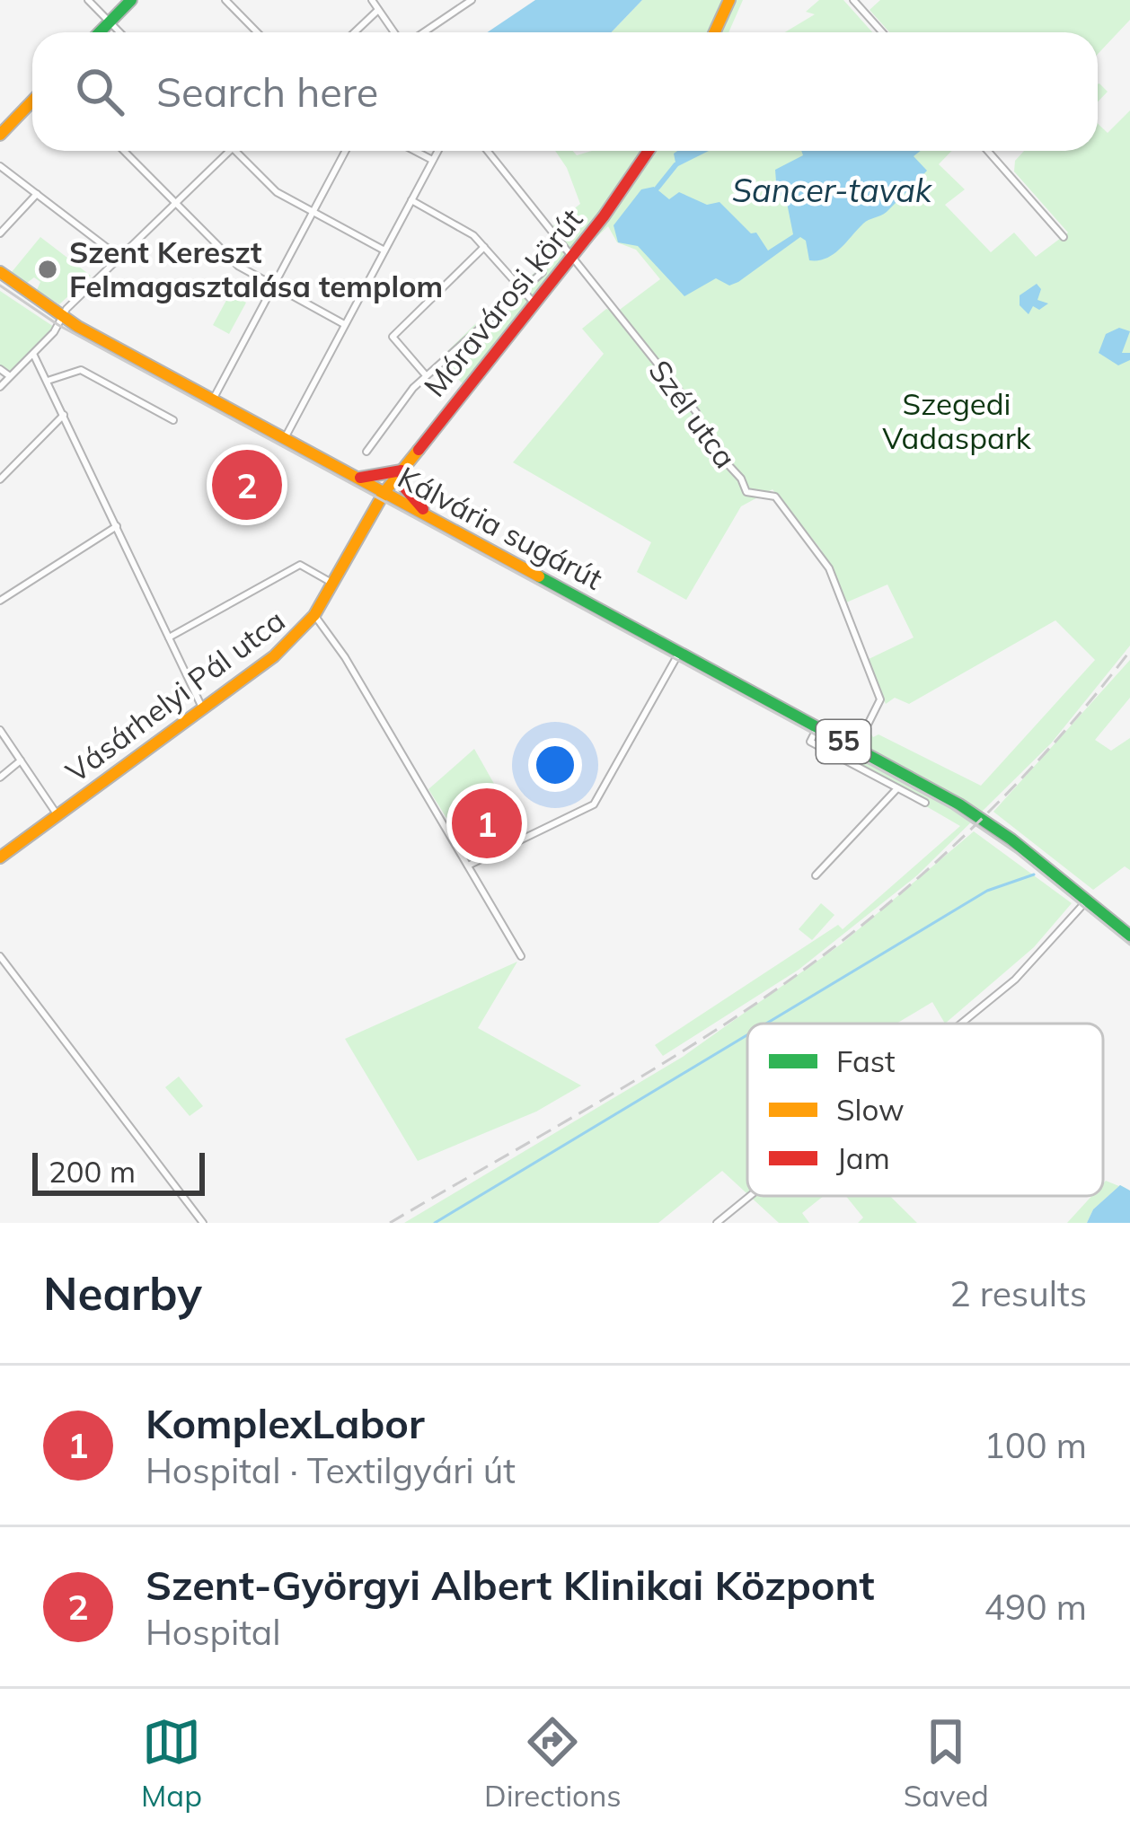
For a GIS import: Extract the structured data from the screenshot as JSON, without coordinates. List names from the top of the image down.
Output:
{
  "streets": {
    "main road": [
      "Móravárosi körút",
      "Kálvária sugárút",
      "Vásárhelyi Pál utca",
      "55"
    ],
    "street": ["Szél utca"]
  },
  "crossings": [
    ["Móravárosi körút", "Szél utca"],
    ["Móravárosi körút", "Kálvária sugárút"],
    ["Móravárosi körút", "Vásárhelyi Pál utca"],
    ["Szél utca", "Kálvária sugárút"],
    ["Kálvária sugárút", "Vásárhelyi Pál utca"],
    ["Kálvária sugárút", "55"]
  ],
  "water": ["Sancer-tavak"],
  "parks": ["Szegedi Vadaspark"],
  "places": ["Szent Kereszt Felmagasztalása templom"],
  "legend": ["Fast", "Slow", "Jam"],
  "scale_bar": "200 m",
  "page": {
    "search": "Search here",
    "pins": ["2", "1"],
    "scale": "200 m",
    "heading": ["Nearby", "2 results"],
    "list": [
      {
        "mark": "1",
        "name": "KomplexLabor",
        "note": "Hospital · Textilgyári út",
        "value": "100 m"
      },
      {
        "mark": "2",
        "name": "Szent-Györgyi Albert Klinikai Központ",
        "note": "Hospital",
        "value": "490 m"
      }
    ],
    "nav": ["Map", "Directions", "Saved"]
  }
}
